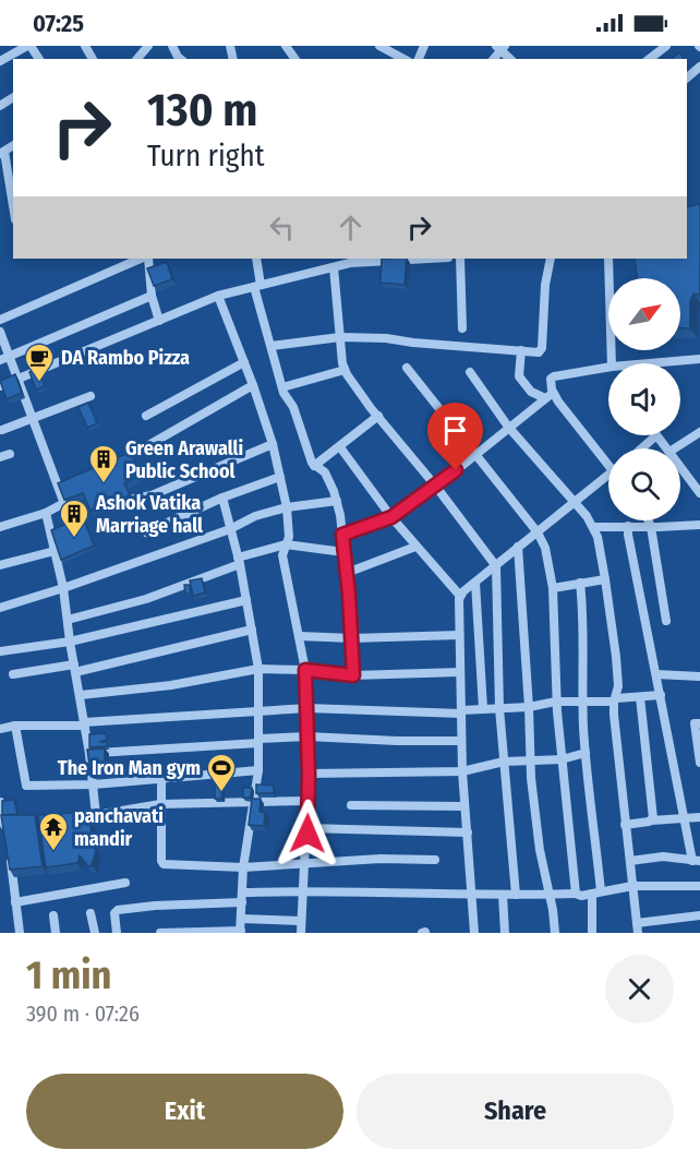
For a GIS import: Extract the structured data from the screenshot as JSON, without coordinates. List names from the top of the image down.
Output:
{
  "places": {
    "cafe": ["DA Rambo Pizza"],
    "building": ["Green Arawalli Public School", "Ashok Vatika Marriage hall"],
    "sports": ["The Iron Man gym"],
    "temple": ["panchavati mandir"]
  },
  "north": "top right",
  "page": {
    "status": "07:25",
    "turn": ["130 m", "Turn right"],
    "heading": ["1 min", "390 m · 07:26"],
    "buttons": ["Exit", "Share"]
  }
}
